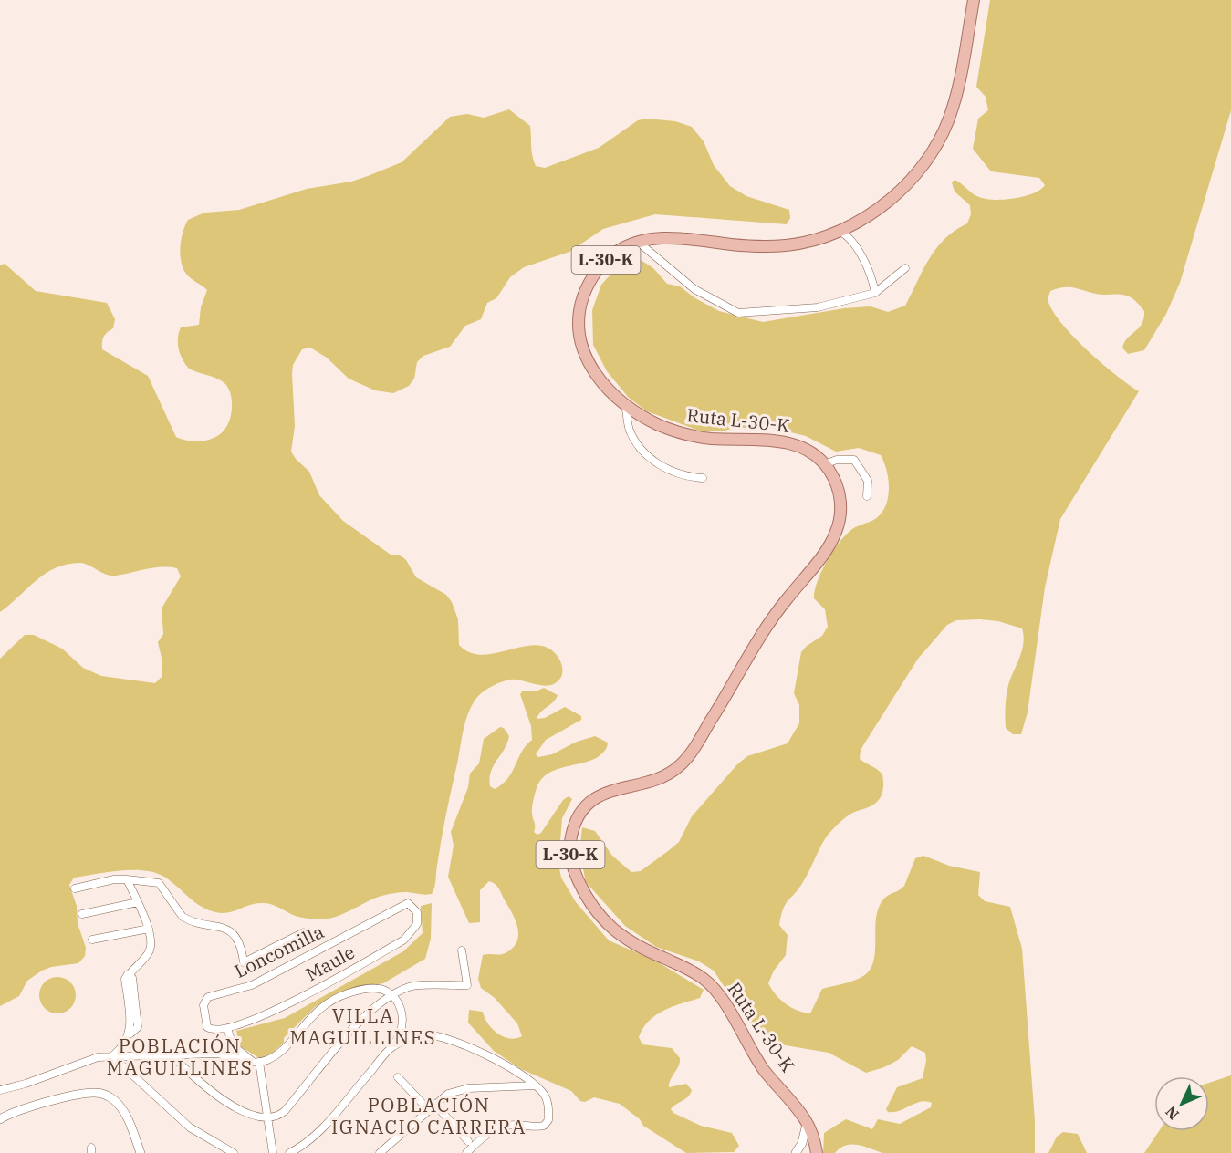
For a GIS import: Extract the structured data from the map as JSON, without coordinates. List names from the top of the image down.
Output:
{
  "streets": {
    "main road": ["L-30-K", "Ruta L-30-K"],
    "street": ["Loncomilla", "Maule"]
  },
  "crossings": [
    ["L-30-K", "Ruta L-30-K"],
    ["Loncomilla", "Maule"]
  ],
  "districts": ["VILLA MAGUILLINES", "POBLACIÓN MAGUILLINES", "POBLACIÓN IGNACIO CARRERA"],
  "north": "bottom left"
}
